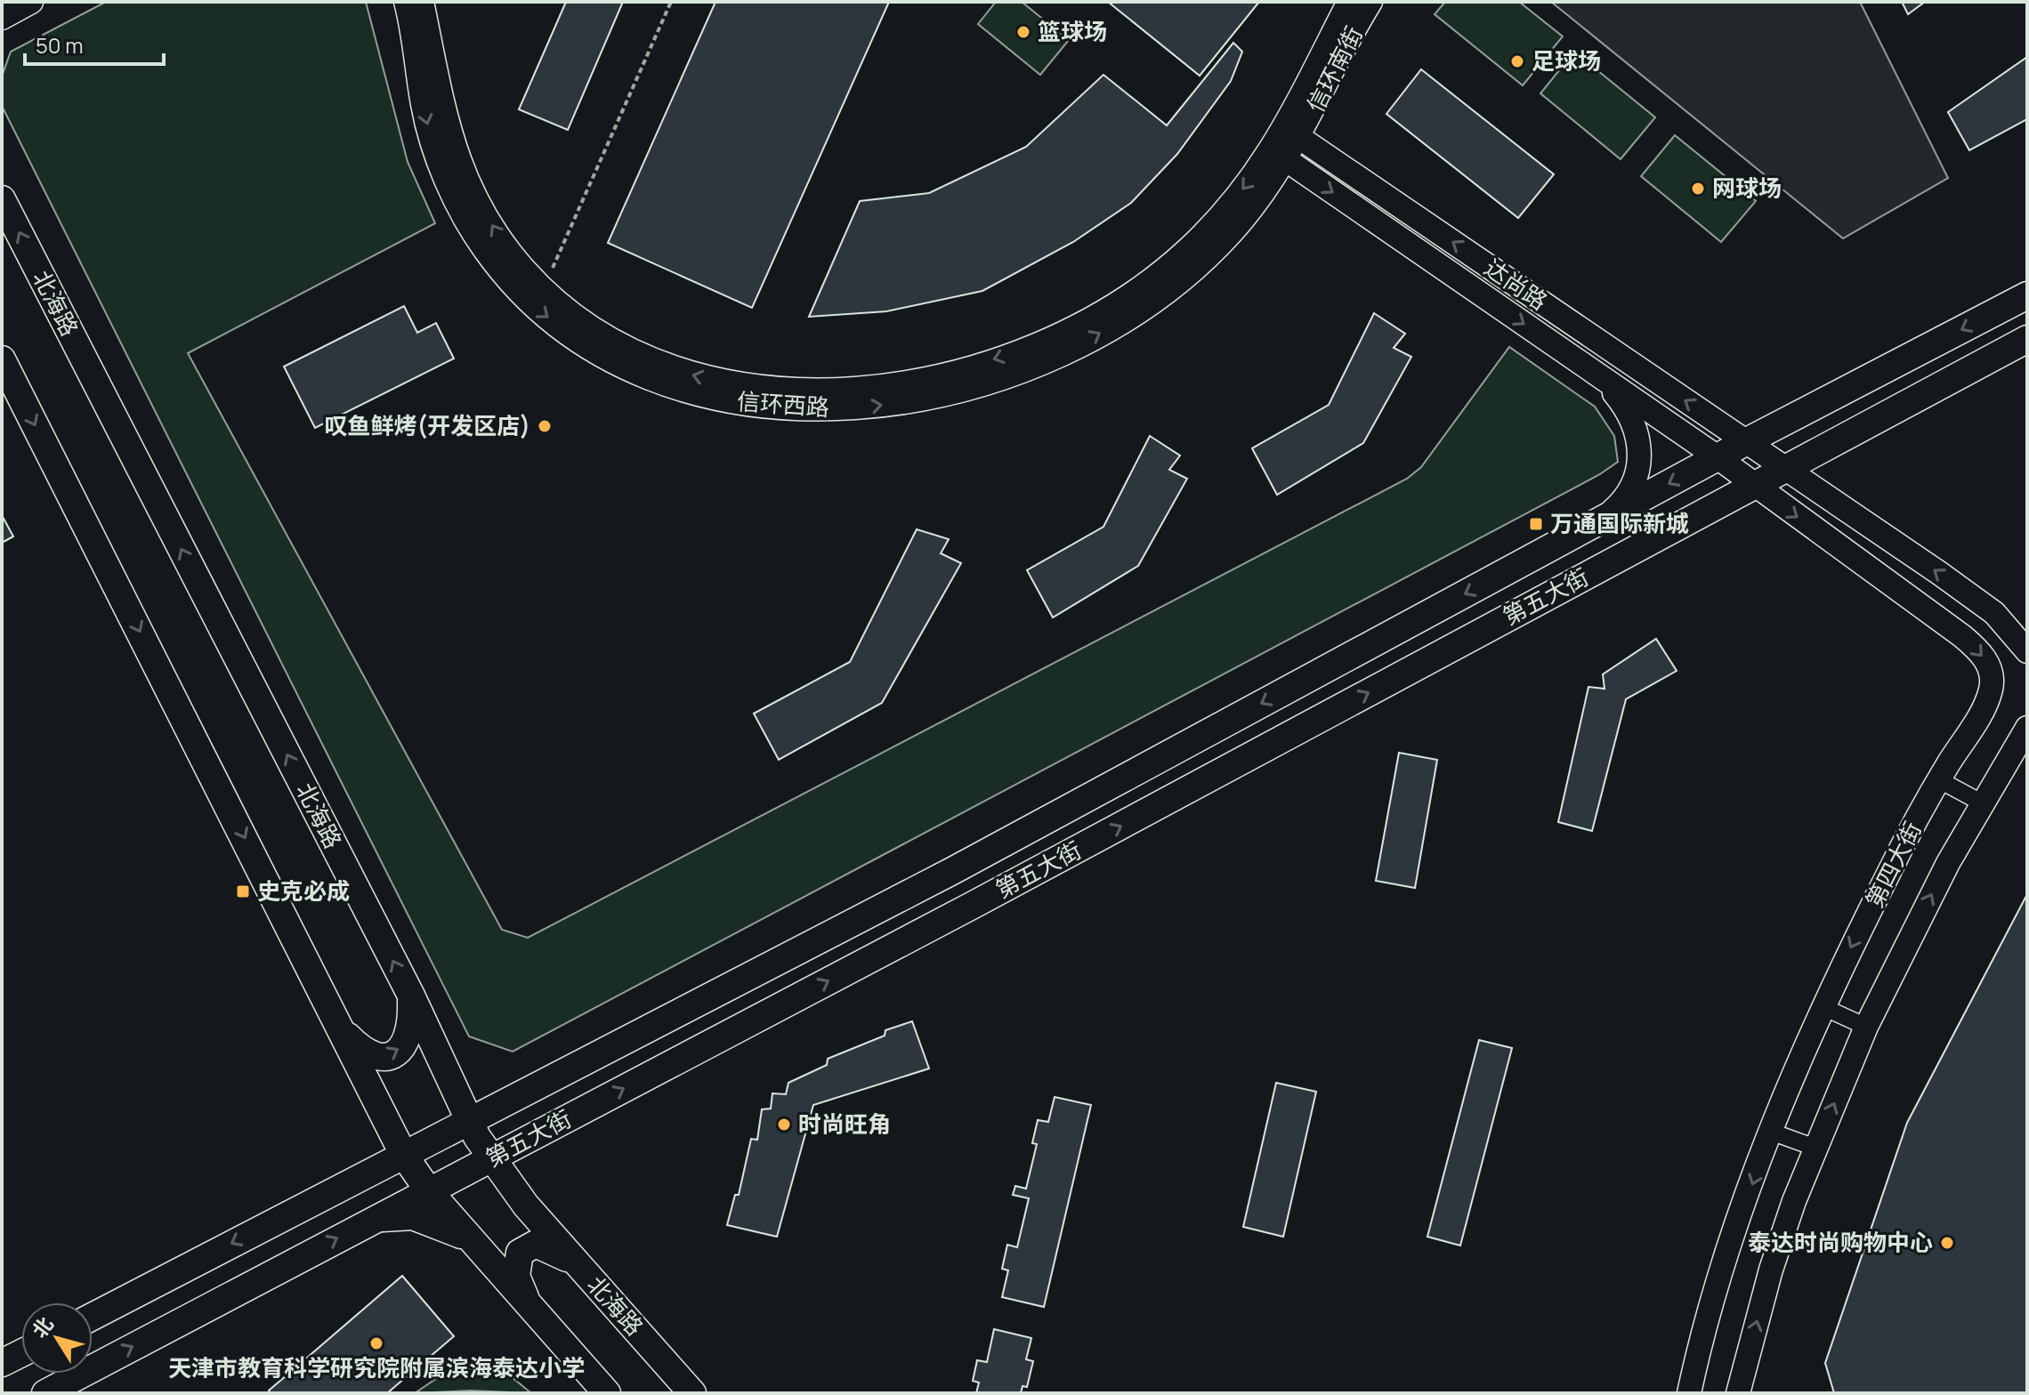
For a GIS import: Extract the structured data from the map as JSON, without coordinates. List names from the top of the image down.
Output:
{
  "streets": {
    "main road": ["北海路", "第五大街"],
    "street": [
      "信环南街",
      "达尚路",
      "信环西路",
      "第四大街"
    ]
  },
  "crossings": [
    ["信环南街", "达尚路"],
    ["信环南街", "信环西路"],
    ["达尚路", "信环西路"],
    ["达尚路", "第五大街"],
    ["达尚路", "第四大街"],
    ["北海路", "第五大街"],
    ["第五大街", "第四大街"]
  ],
  "places": {
    "other": [
      "篮球场",
      "足球场",
      "网球场",
      "叹鱼鲜烤(开发区店)",
      "时尚旺角",
      "泰达时尚购物中心",
      "天津市教育科学研究院附属滨海泰达小学"
    ],
    "transit": ["万通国际新城", "史克必成"]
  },
  "scale_bar": "50 m",
  "north": "top left"
}
